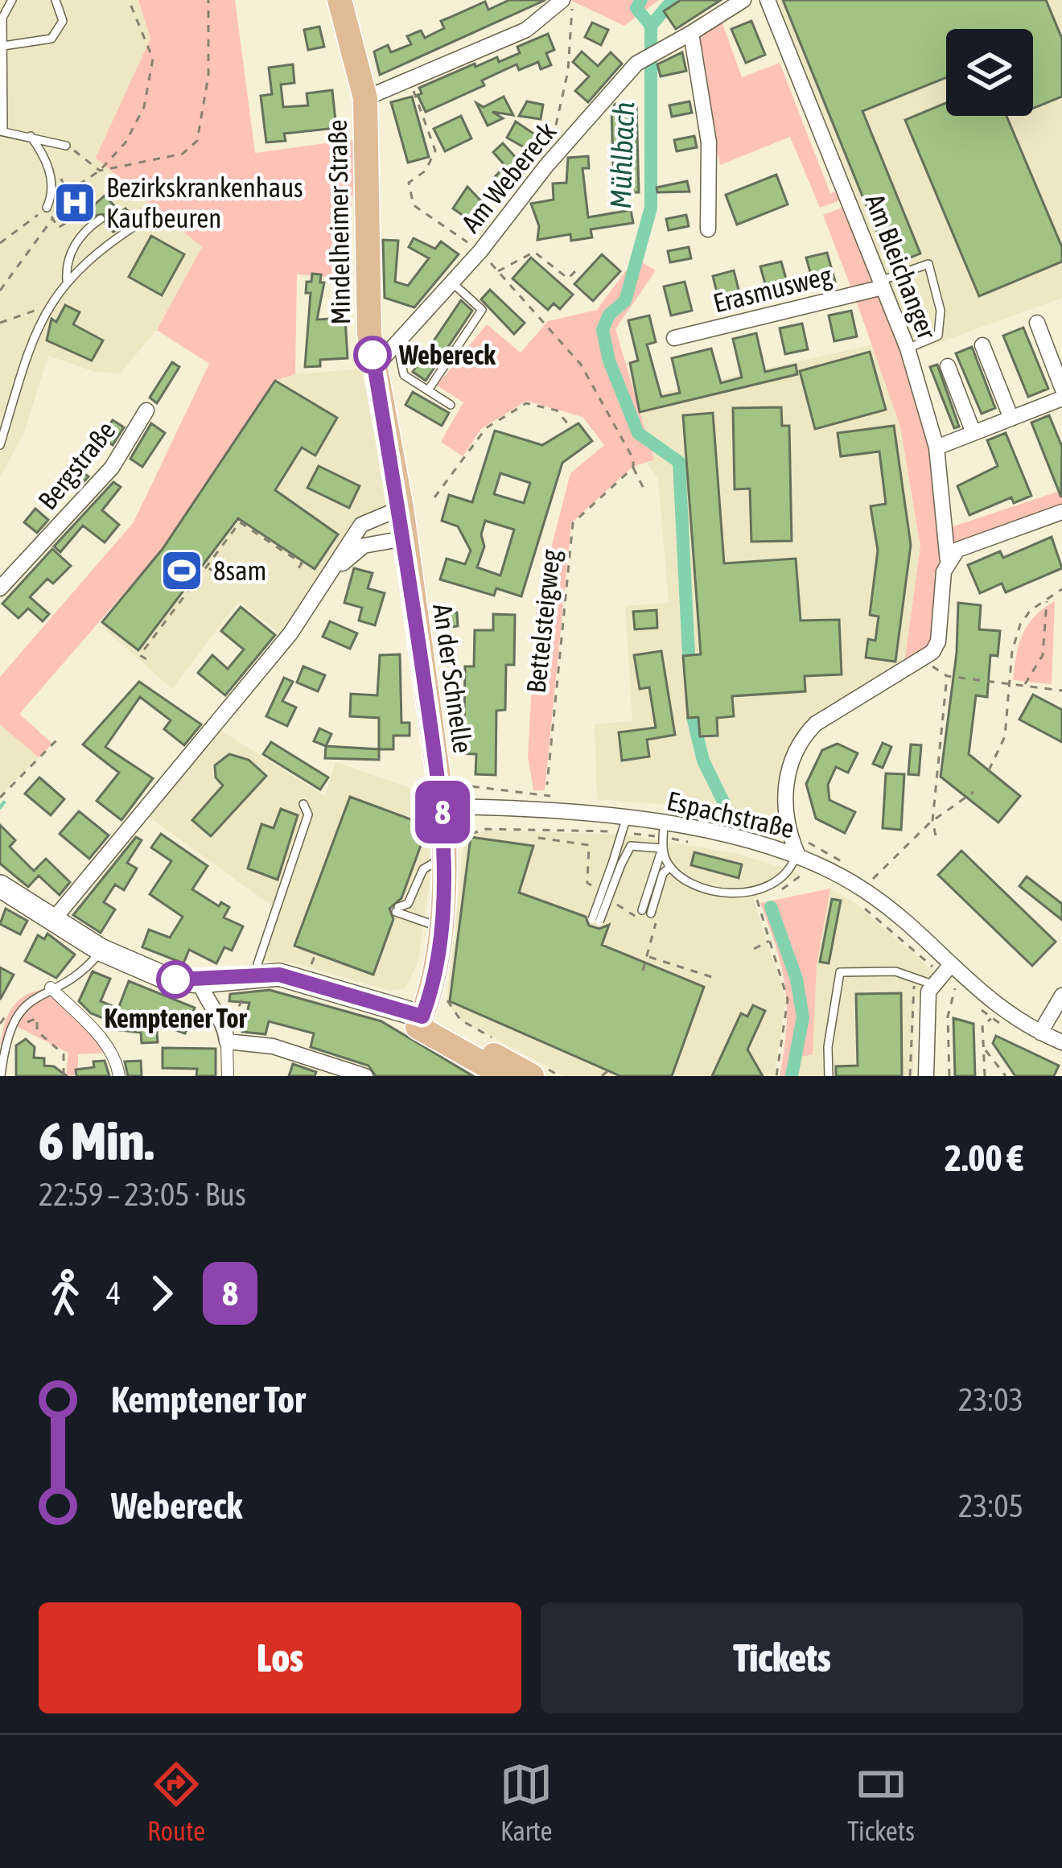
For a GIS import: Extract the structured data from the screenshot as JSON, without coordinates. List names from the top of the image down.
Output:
{
  "streets": {
    "main road": ["Mindelheimer Straße", "An der Schnelle"],
    "street": [
      "Am Webereck",
      "Am Bleichanger",
      "Erasmusweg",
      "Bergstraße",
      "Espachstraße"
    ],
    "path": ["Bettelsteigweg"]
  },
  "crossings": [
    ["Am Webereck", "Mindelheimer Straße"],
    ["Mindelheimer Straße", "An der Schnelle"],
    ["Am Bleichanger", "Erasmusweg"],
    ["An der Schnelle", "Espachstraße"]
  ],
  "water": ["Mühlbach"],
  "places": {
    "hospital": ["Bezirkskrankenhaus Kaufbeuren"],
    "other": ["Webereck", "Kemptener Tor"],
    "sports": ["8sam"]
  },
  "lines": ["bus line 8"],
  "page": {
    "on_map": "8",
    "heading": ["6 Min.", "22:59 – 23:05 · Bus", "2.00 €"],
    "legs": ["4", "8"],
    "list": [
      {
        "name": "Kemptener Tor",
        "value": "23:03"
      },
      {
        "name": "Webereck",
        "value": "23:05"
      }
    ],
    "buttons": ["Los", "Tickets"],
    "tabs": ["Route", "Karte", "Tickets"]
  }
}
